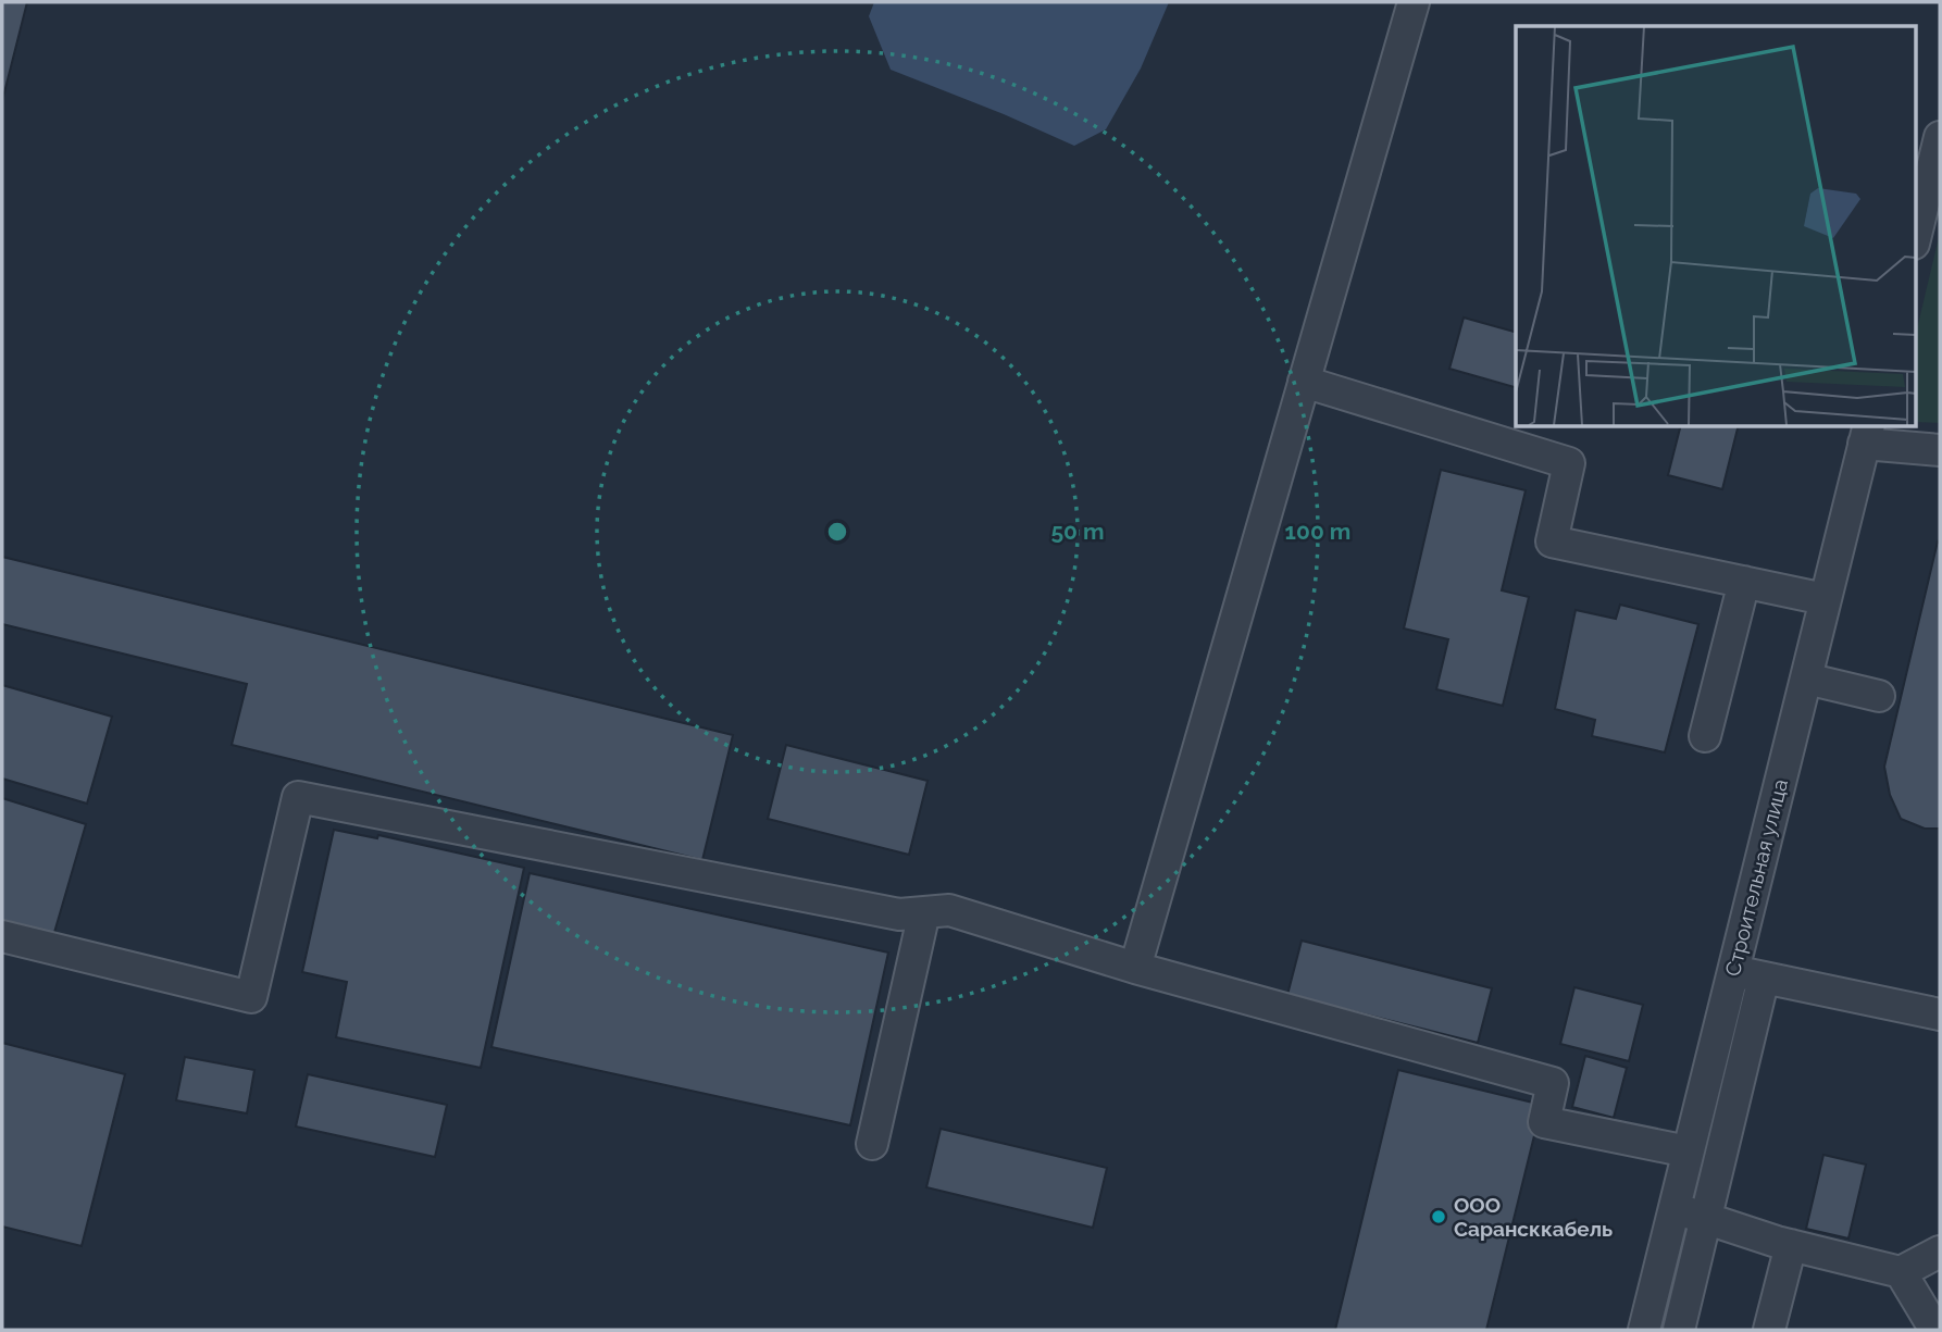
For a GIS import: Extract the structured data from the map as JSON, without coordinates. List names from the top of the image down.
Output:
{
  "streets": {
    "street": ["Строительная улица"]
  },
  "places": ["ООО Сарансккабель"],
  "rings": ["50 m", "100 m"]
}
